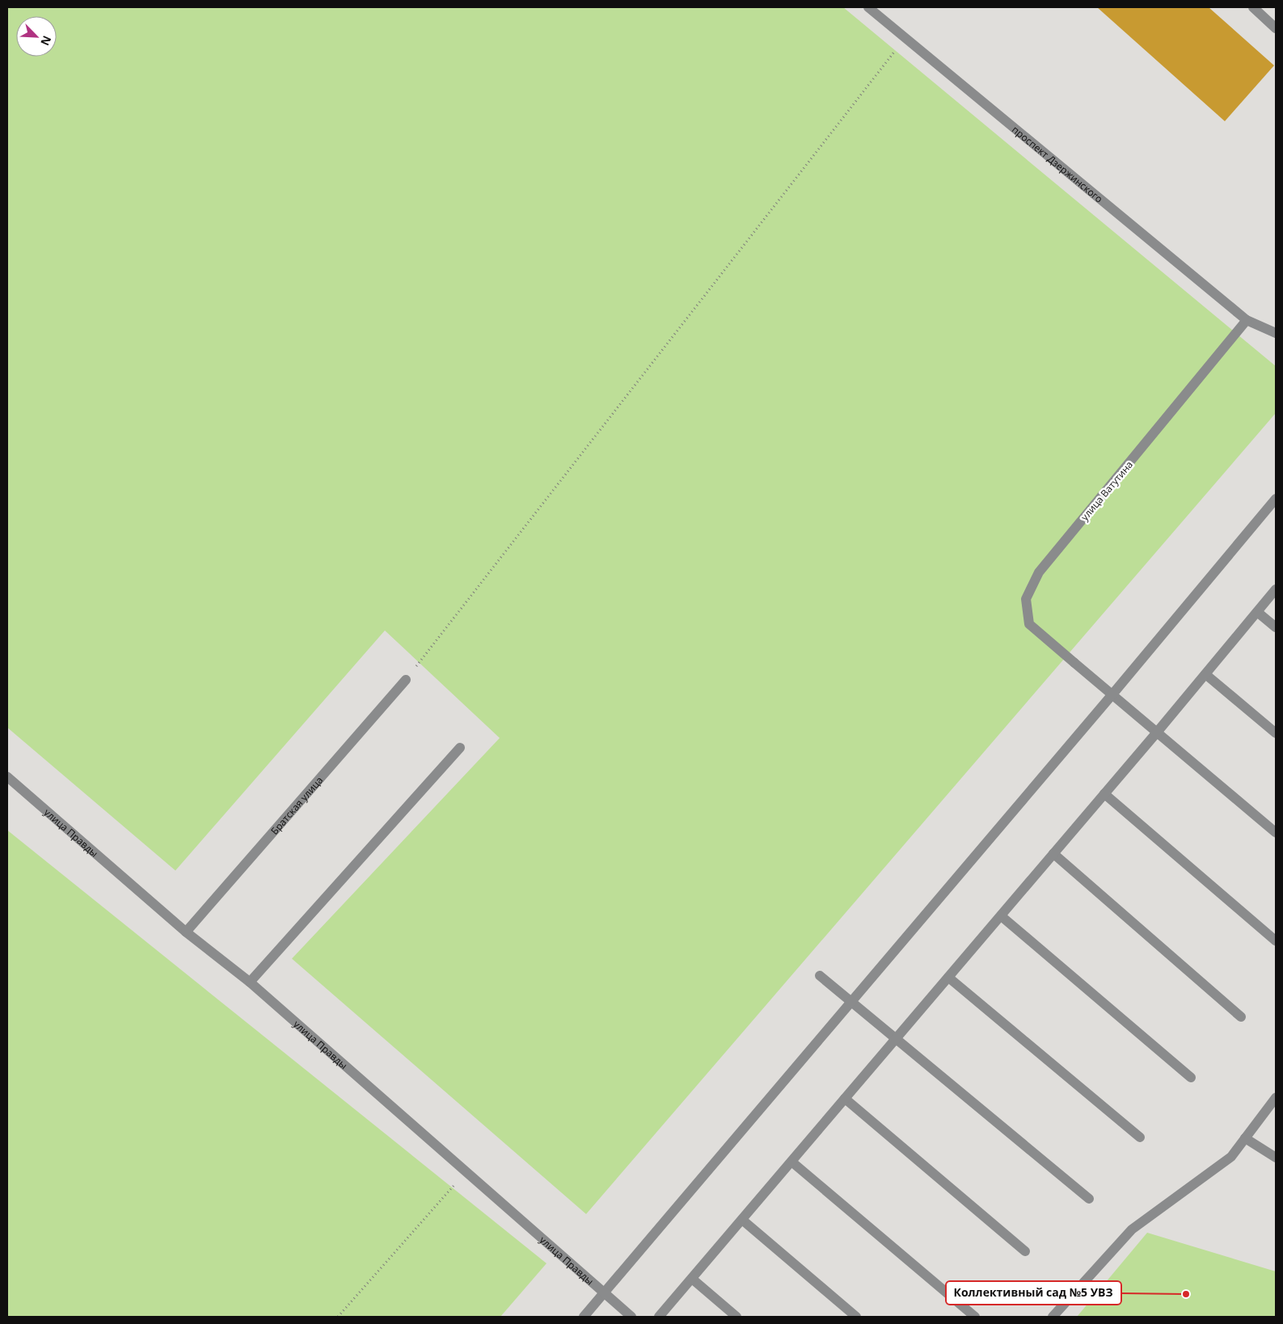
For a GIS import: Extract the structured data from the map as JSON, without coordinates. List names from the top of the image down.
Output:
{
  "streets": {
    "street": [
      "проспект Дзержинского",
      "улица Ватутина",
      "Братская улица",
      "улица Правды"
    ]
  },
  "crossings": [
    ["проспект Дзержинского", "улица Ватутина"],
    ["Братская улица", "улица Правды"]
  ],
  "places": ["Коллективный сад №5 УВЗ"],
  "north": "bottom right"
}
